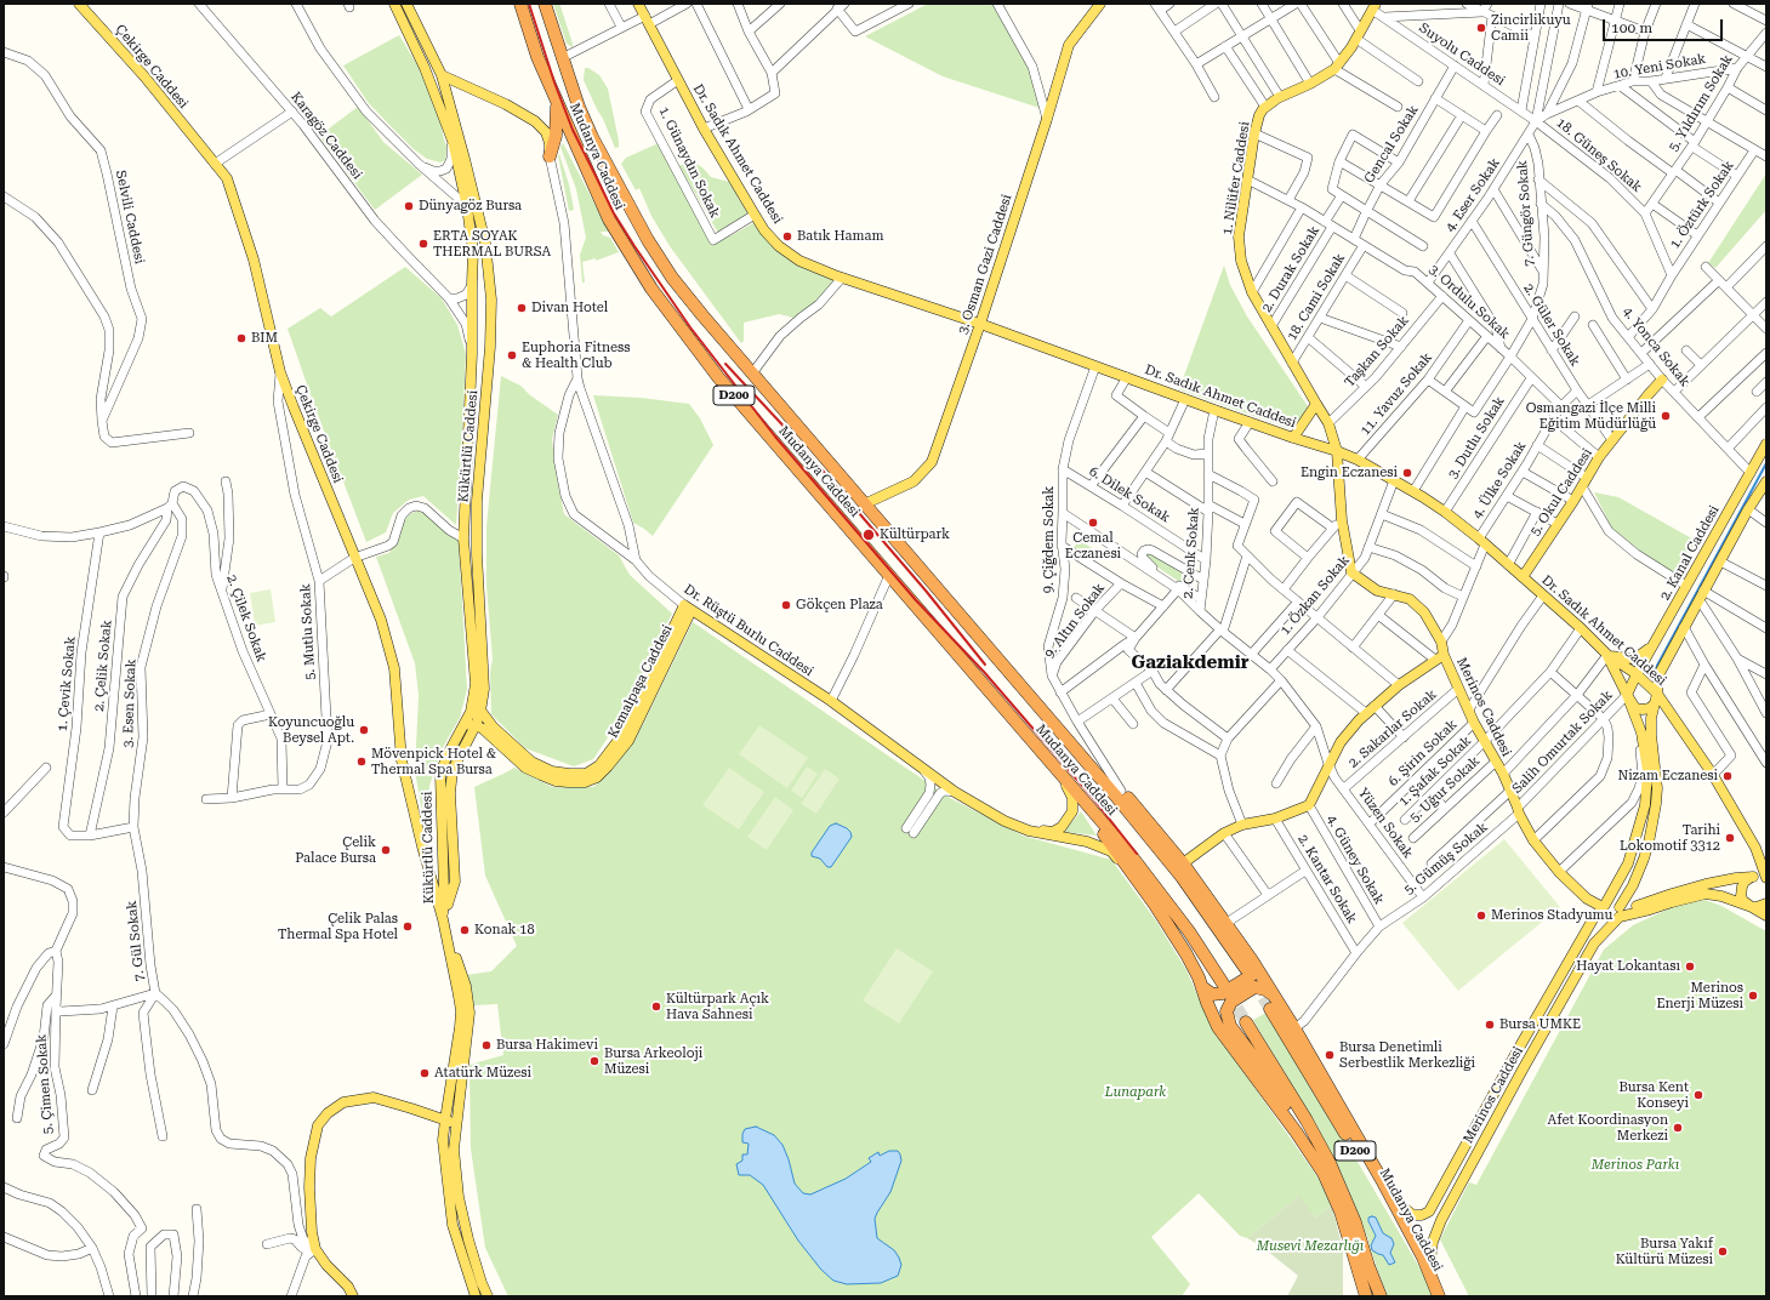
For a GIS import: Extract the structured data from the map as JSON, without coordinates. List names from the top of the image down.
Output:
{
  "streets": {
    "highway": ["Mudanya Caddesi", "D200"],
    "main road": [
      "Çekirge Caddesi",
      "Dr. Sadık Ahmet Caddesi",
      "1. Nilüfer Caddesi",
      "3. Osman Gazi Caddesi",
      "Kükürtlü Caddesi",
      "5. Okul Caddesi",
      "2. Kanal Caddesi",
      "Dr. Rüştü Burlu Caddesi",
      "Kemalpaşa Caddesi",
      "Merinos Caddesi"
    ],
    "street": [
      "Suyolu Caddesi",
      "10. Yeni Sokak",
      "5. Yıldırım Sokak",
      "Karagöz Caddesi",
      "Gencal Sokak",
      "18. Güneş Sokak",
      "1. Günaydın Sokak",
      "4. Eser Sokak",
      "1. Öztürk Sokak",
      "7. Güngör Sokak",
      "Selvili Caddesi",
      "2. Durak Sokak",
      "18. Cami Sokak",
      "3. Ordulu Sokak",
      "2. Güler Sokak",
      "4. Yonca Sokak",
      "Taşkan Sokak",
      "11. Yavuz Sokak",
      "3. Dutlu Sokak",
      "4. Ülke Sokak",
      "6. Dilek Sokak",
      "9. Çiğdem Sokak",
      "2. Cenk Sokak",
      "1. Özkan Sokak",
      "2. Çilek Sokak",
      "9. Altın Sokak",
      "5. Mutlu Sokak",
      "2. Çelik Sokak",
      "1. Çevik Sokak",
      "3. Esen Sokak",
      "2. Sakarlar Sokak",
      "Salih Omurtak Sokak",
      "6. Şirin Sokak",
      "1. Şafak Sokak",
      "5. Uğur Sokak",
      "Yüzen Sokak",
      "5. Gümüş Sokak",
      "4. Güney Sokak",
      "2. Kantar Sokak",
      "7. Gül Sokak",
      "5. Çimen Sokak"
    ]
  },
  "crossings": [
    ["Suyolu Caddesi", "10. Yeni Sokak"],
    ["Suyolu Caddesi", "Gencal Sokak"],
    ["Suyolu Caddesi", "18. Güneş Sokak"],
    ["Suyolu Caddesi", "4. Eser Sokak"],
    ["Çekirge Caddesi", "Kükürtlü Caddesi"],
    ["Çekirge Caddesi", "5. Mutlu Sokak"],
    ["10. Yeni Sokak", "5. Yıldırım Sokak"],
    ["10. Yeni Sokak", "18. Güneş Sokak"],
    ["10. Yeni Sokak", "4. Eser Sokak"],
    ["5. Yıldırım Sokak", "18. Güneş Sokak"],
    ["Karagöz Caddesi", "Kükürtlü Caddesi"],
    ["Gencal Sokak", "3. Ordulu Sokak"],
    ["Dr. Sadık Ahmet Caddesi", "1. Günaydın Sokak"],
    ["Dr. Sadık Ahmet Caddesi", "1. Nilüfer Caddesi"],
    ["Dr. Sadık Ahmet Caddesi", "3. Osman Gazi Caddesi"],
    ["Dr. Sadık Ahmet Caddesi", "11. Yavuz Sokak"],
    ["Dr. Sadık Ahmet Caddesi", "3. Dutlu Sokak"],
    ["Dr. Sadık Ahmet Caddesi", "4. Ülke Sokak"],
    ["Dr. Sadık Ahmet Caddesi", "5. Okul Caddesi"],
    ["Dr. Sadık Ahmet Caddesi", "9. Çiğdem Sokak"],
    ["Dr. Sadık Ahmet Caddesi", "2. Cenk Sokak"],
    ["Dr. Sadık Ahmet Caddesi", "2. Kanal Caddesi"],
    ["Dr. Sadık Ahmet Caddesi", "1. Özkan Sokak"],
    ["Dr. Sadık Ahmet Caddesi", "Merinos Caddesi"],
    ["Dr. Sadık Ahmet Caddesi", "1. Şafak Sokak"],
    ["18. Güneş Sokak", "4. Eser Sokak"],
    ["18. Güneş Sokak", "1. Öztürk Sokak"],
    ["Mudanya Caddesi", "3. Osman Gazi Caddesi"],
    ["Mudanya Caddesi", "Merinos Caddesi"],
    ["1. Nilüfer Caddesi", "2. Durak Sokak"],
    ["1. Nilüfer Caddesi", "18. Cami Sokak"],
    ["1. Nilüfer Caddesi", "3. Ordulu Sokak"],
    ["1. Nilüfer Caddesi", "Taşkan Sokak"],
    ["1. Nilüfer Caddesi", "1. Özkan Sokak"],
    ["4. Eser Sokak", "7. Güngör Sokak"],
    ["4. Eser Sokak", "3. Ordulu Sokak"],
    ["4. Eser Sokak", "2. Güler Sokak"],
    ["7. Güngör Sokak", "3. Ordulu Sokak"],
    ["7. Güngör Sokak", "2. Güler Sokak"],
    ["7. Güngör Sokak", "4. Yonca Sokak"],
    ["2. Durak Sokak", "3. Ordulu Sokak"],
    ["18. Cami Sokak", "3. Ordulu Sokak"],
    ["3. Ordulu Sokak", "Taşkan Sokak"],
    ["3. Ordulu Sokak", "11. Yavuz Sokak"],
    ["3. Ordulu Sokak", "3. Dutlu Sokak"],
    ["3. Ordulu Sokak", "4. Ülke Sokak"],
    ["2. Güler Sokak", "4. Ülke Sokak"],
    ["2. Güler Sokak", "5. Okul Caddesi"],
    ["4. Yonca Sokak", "5. Okul Caddesi"],
    ["4. Yonca Sokak", "2. Kanal Caddesi"],
    ["Kükürtlü Caddesi", "Kemalpaşa Caddesi"],
    ["4. Ülke Sokak", "Merinos Caddesi"],
    ["6. Dilek Sokak", "9. Çiğdem Sokak"],
    ["6. Dilek Sokak", "2. Cenk Sokak"],
    ["9. Çiğdem Sokak", "9. Altın Sokak"],
    ["2. Cenk Sokak", "1. Özkan Sokak"],
    ["2. Cenk Sokak", "Yüzen Sokak"],
    ["2. Kanal Caddesi", "Salih Omurtak Sokak"],
    ["2. Çilek Sokak", "5. Mutlu Sokak"],
    ["2. Çilek Sokak", "2. Çelik Sokak"],
    ["2. Çilek Sokak", "1. Çevik Sokak"],
    ["2. Çilek Sokak", "3. Esen Sokak"],
    ["Dr. Rüştü Burlu Caddesi", "Kemalpaşa Caddesi"],
    ["2. Çelik Sokak", "1. Çevik Sokak"],
    ["2. Çelik Sokak", "3. Esen Sokak"],
    ["3. Esen Sokak", "7. Gül Sokak"],
    ["Merinos Caddesi", "2. Sakarlar Sokak"],
    ["Merinos Caddesi", "Salih Omurtak Sokak"],
    ["Merinos Caddesi", "6. Şirin Sokak"],
    ["Merinos Caddesi", "1. Şafak Sokak"],
    ["Merinos Caddesi", "5. Uğur Sokak"],
    ["Merinos Caddesi", "5. Gümüş Sokak"],
    ["2. Sakarlar Sokak", "Yüzen Sokak"],
    ["Salih Omurtak Sokak", "5. Gümüş Sokak"],
    ["6. Şirin Sokak", "Yüzen Sokak"],
    ["Yüzen Sokak", "5. Gümüş Sokak"],
    ["5. Gümüş Sokak", "4. Güney Sokak"],
    ["5. Gümüş Sokak", "2. Kantar Sokak"]
  ],
  "districts": ["Gaziakdemir"],
  "parks": ["Lunapark", "Merinos Parkı", "Musevi Mezarlığı"],
  "places": [
    "Zincirlikuyu Camii",
    "Dünyagöz Bursa",
    "Batık Hamam",
    "ERTA SOYAK THERMAL BURSA",
    "Divan Hotel",
    "BIM",
    "Euphoria Fitness & Health Club",
    "Osmangazi İlçe Milli Eğitim Müdürlüğü",
    "Engin Eczanesi",
    "Cemal Eczanesi",
    "Kültürpark",
    "Gökçen Plaza",
    "Koyuncuoğlu Beysel Apt.",
    "Mövenpick Hotel & Thermal Spa Bursa",
    "Nizam Eczanesi",
    "Tarihi Lokomotif 3312",
    "Çelik Palace Bursa",
    "Merinos Stadyumu",
    "Çelik Palas Thermal Spa Hotel",
    "Konak 18",
    "Hayat Lokantası",
    "Merinos Enerji Müzesi",
    "Kültürpark Açık Hava Sahnesi",
    "Bursa UMKE",
    "Bursa Hakimevi",
    "Bursa Denetimli Serbestlik Merkezliği",
    "Bursa Arkeoloji Müzesi",
    "Atatürk Müzesi",
    "Bursa Kent Konseyi",
    "Afet Koordinasyon Merkezi",
    "Bursa Yakıf Kültürü Müzesi"
  ],
  "scale_bar": "100 m"
}
